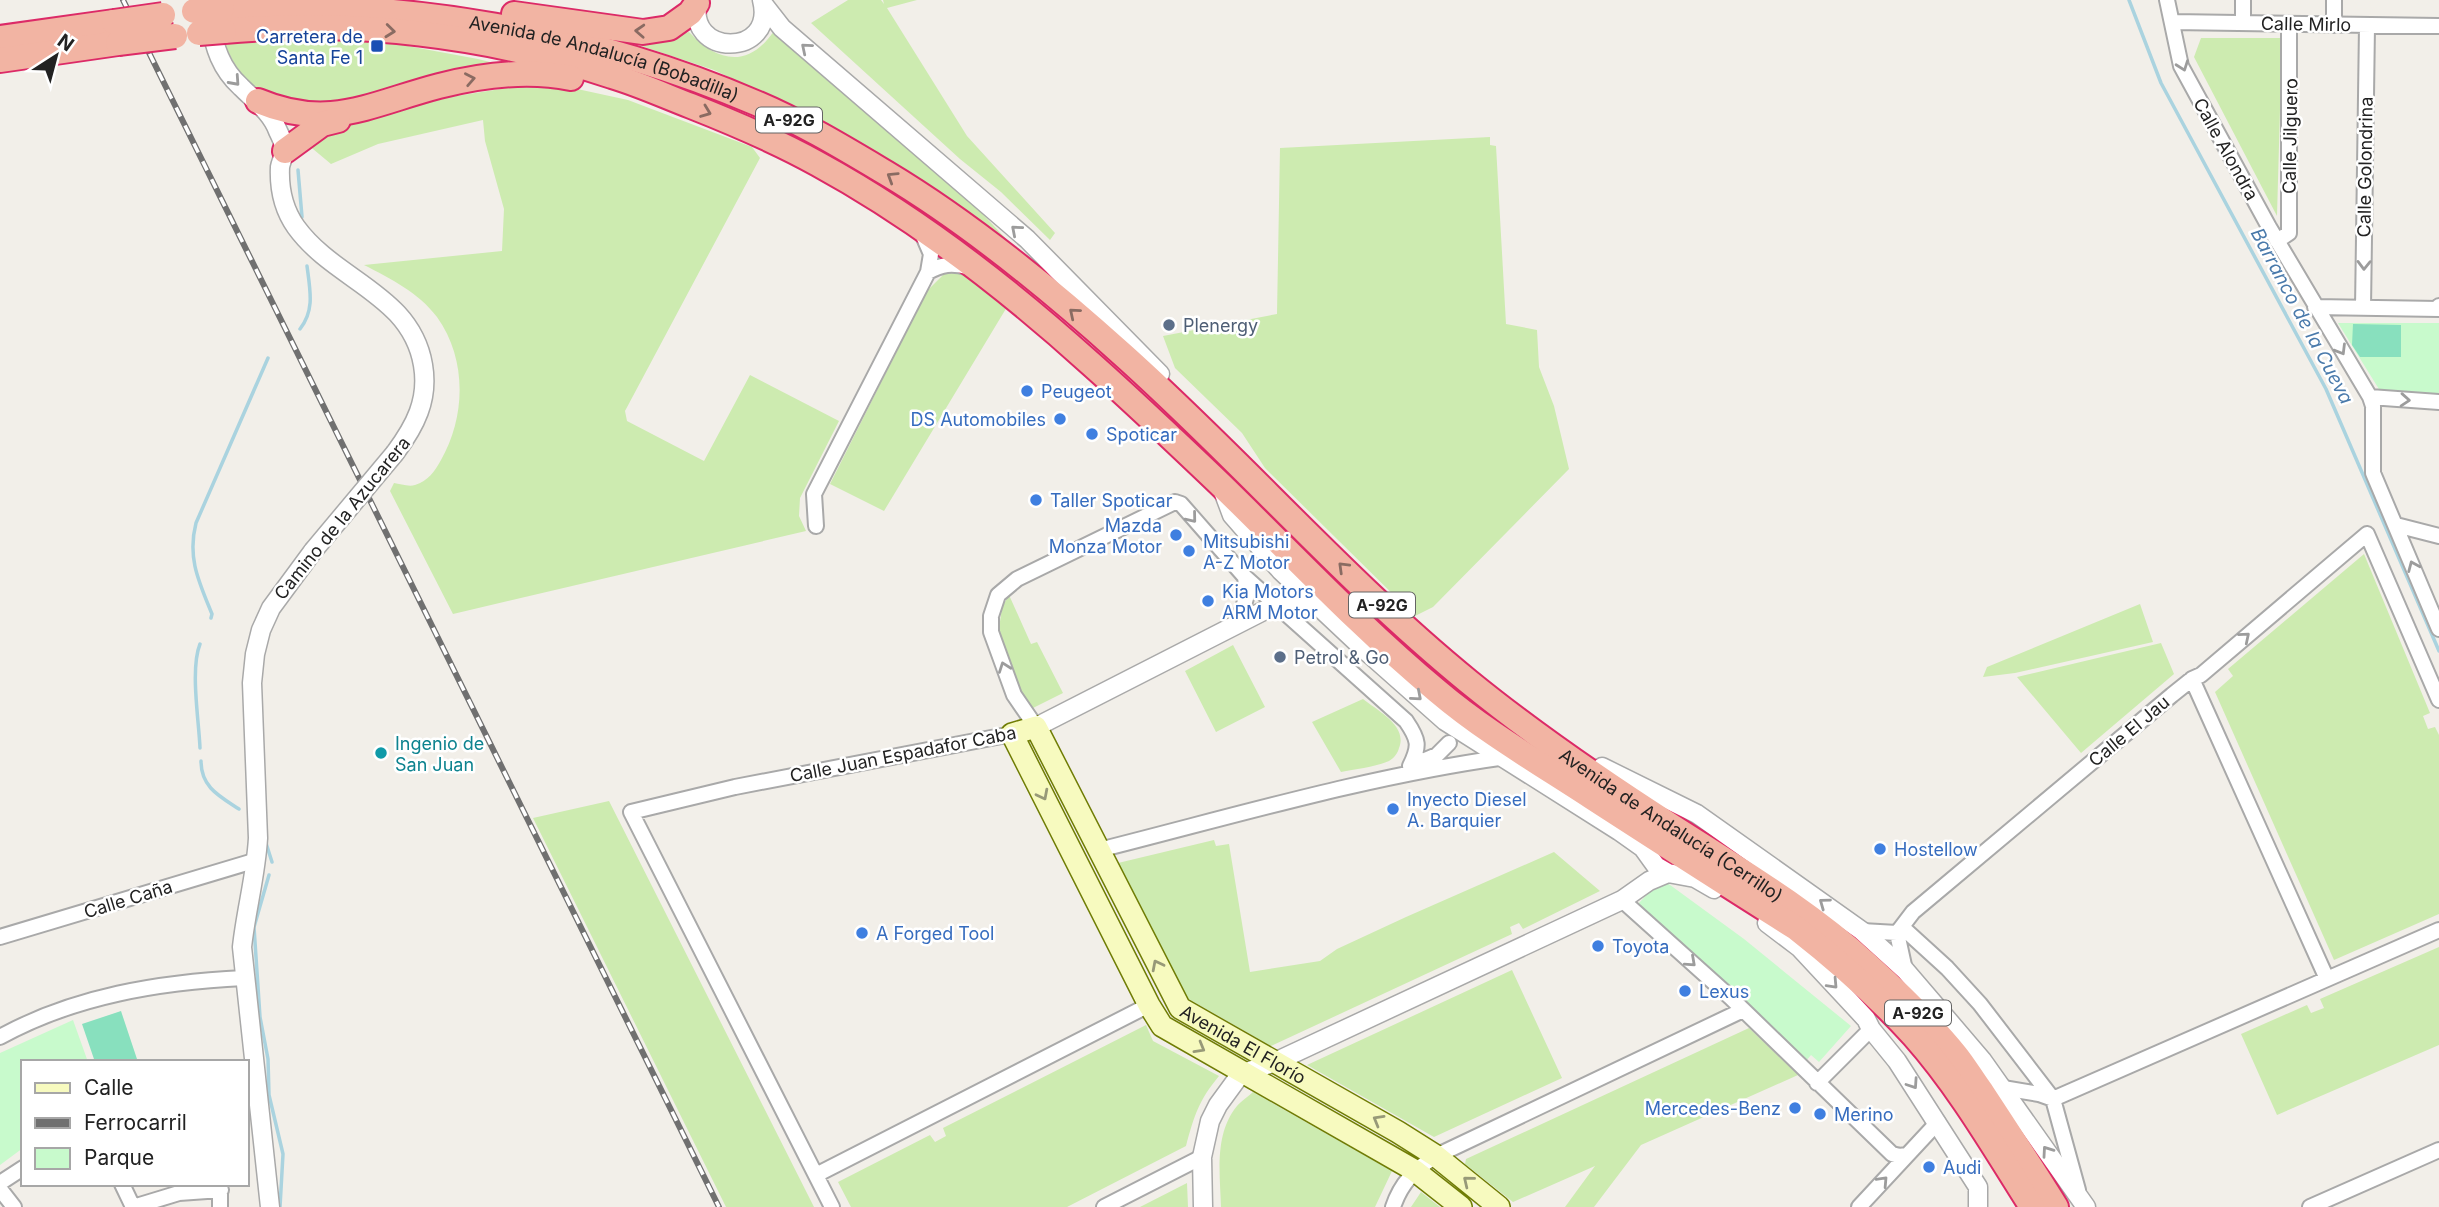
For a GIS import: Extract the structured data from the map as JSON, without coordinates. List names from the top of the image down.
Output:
{
  "streets": {
    "highway": ["Avenida de Andalucía (Bobadilla)", "A-92G", "Avenida de Andalucía (Cerrillo)"],
    "main road": ["Calle Juan Espadafor Caba", "Avenida El Florío"],
    "street": [
      "Calle Mirlo",
      "Calle Jilguero",
      "Calle Alondra",
      "Calle Golondrina",
      "Camino de la Azucarera",
      "Calle El Jau",
      "Calle Caña"
    ]
  },
  "crossings": [
    ["Calle Mirlo", "Calle Jilguero"],
    ["Calle Mirlo", "Calle Alondra"],
    ["Calle Mirlo", "Calle Golondrina"],
    ["Avenida de Andalucía (Bobadilla)", "Avenida de Andalucía (Cerrillo)"],
    ["Calle Jilguero", "Calle Alondra"],
    ["Camino de la Azucarera", "Calle Caña"],
    ["Calle Juan Espadafor Caba", "Avenida de Andalucía (Cerrillo)"],
    ["Calle Juan Espadafor Caba", "Avenida El Florío"]
  ],
  "one_way": ["Calle Alondra", "Calle Golondrina"],
  "water": ["Barranco de la Cueva"],
  "places": {
    "transit": ["Carretera de Santa Fe 1"],
    "other": [
      "Plenergy",
      "Peugeot",
      "DS Automobiles",
      "Spoticar",
      "Taller Spoticar",
      "Mazda Monza Motor",
      "Mitsubishi A-Z Motor",
      "Kia Motors ARM Motor",
      "Petrol & Go",
      "Ingenio de San Juan",
      "Inyecto Diesel A. Barquier",
      "Hostellow",
      "A Forged Tool",
      "Toyota",
      "Lexus",
      "Mercedes-Benz",
      "Merino",
      "Audi"
    ]
  },
  "legend": ["Calle", "Ferrocarril", "Parque"],
  "north": "top right"
}
